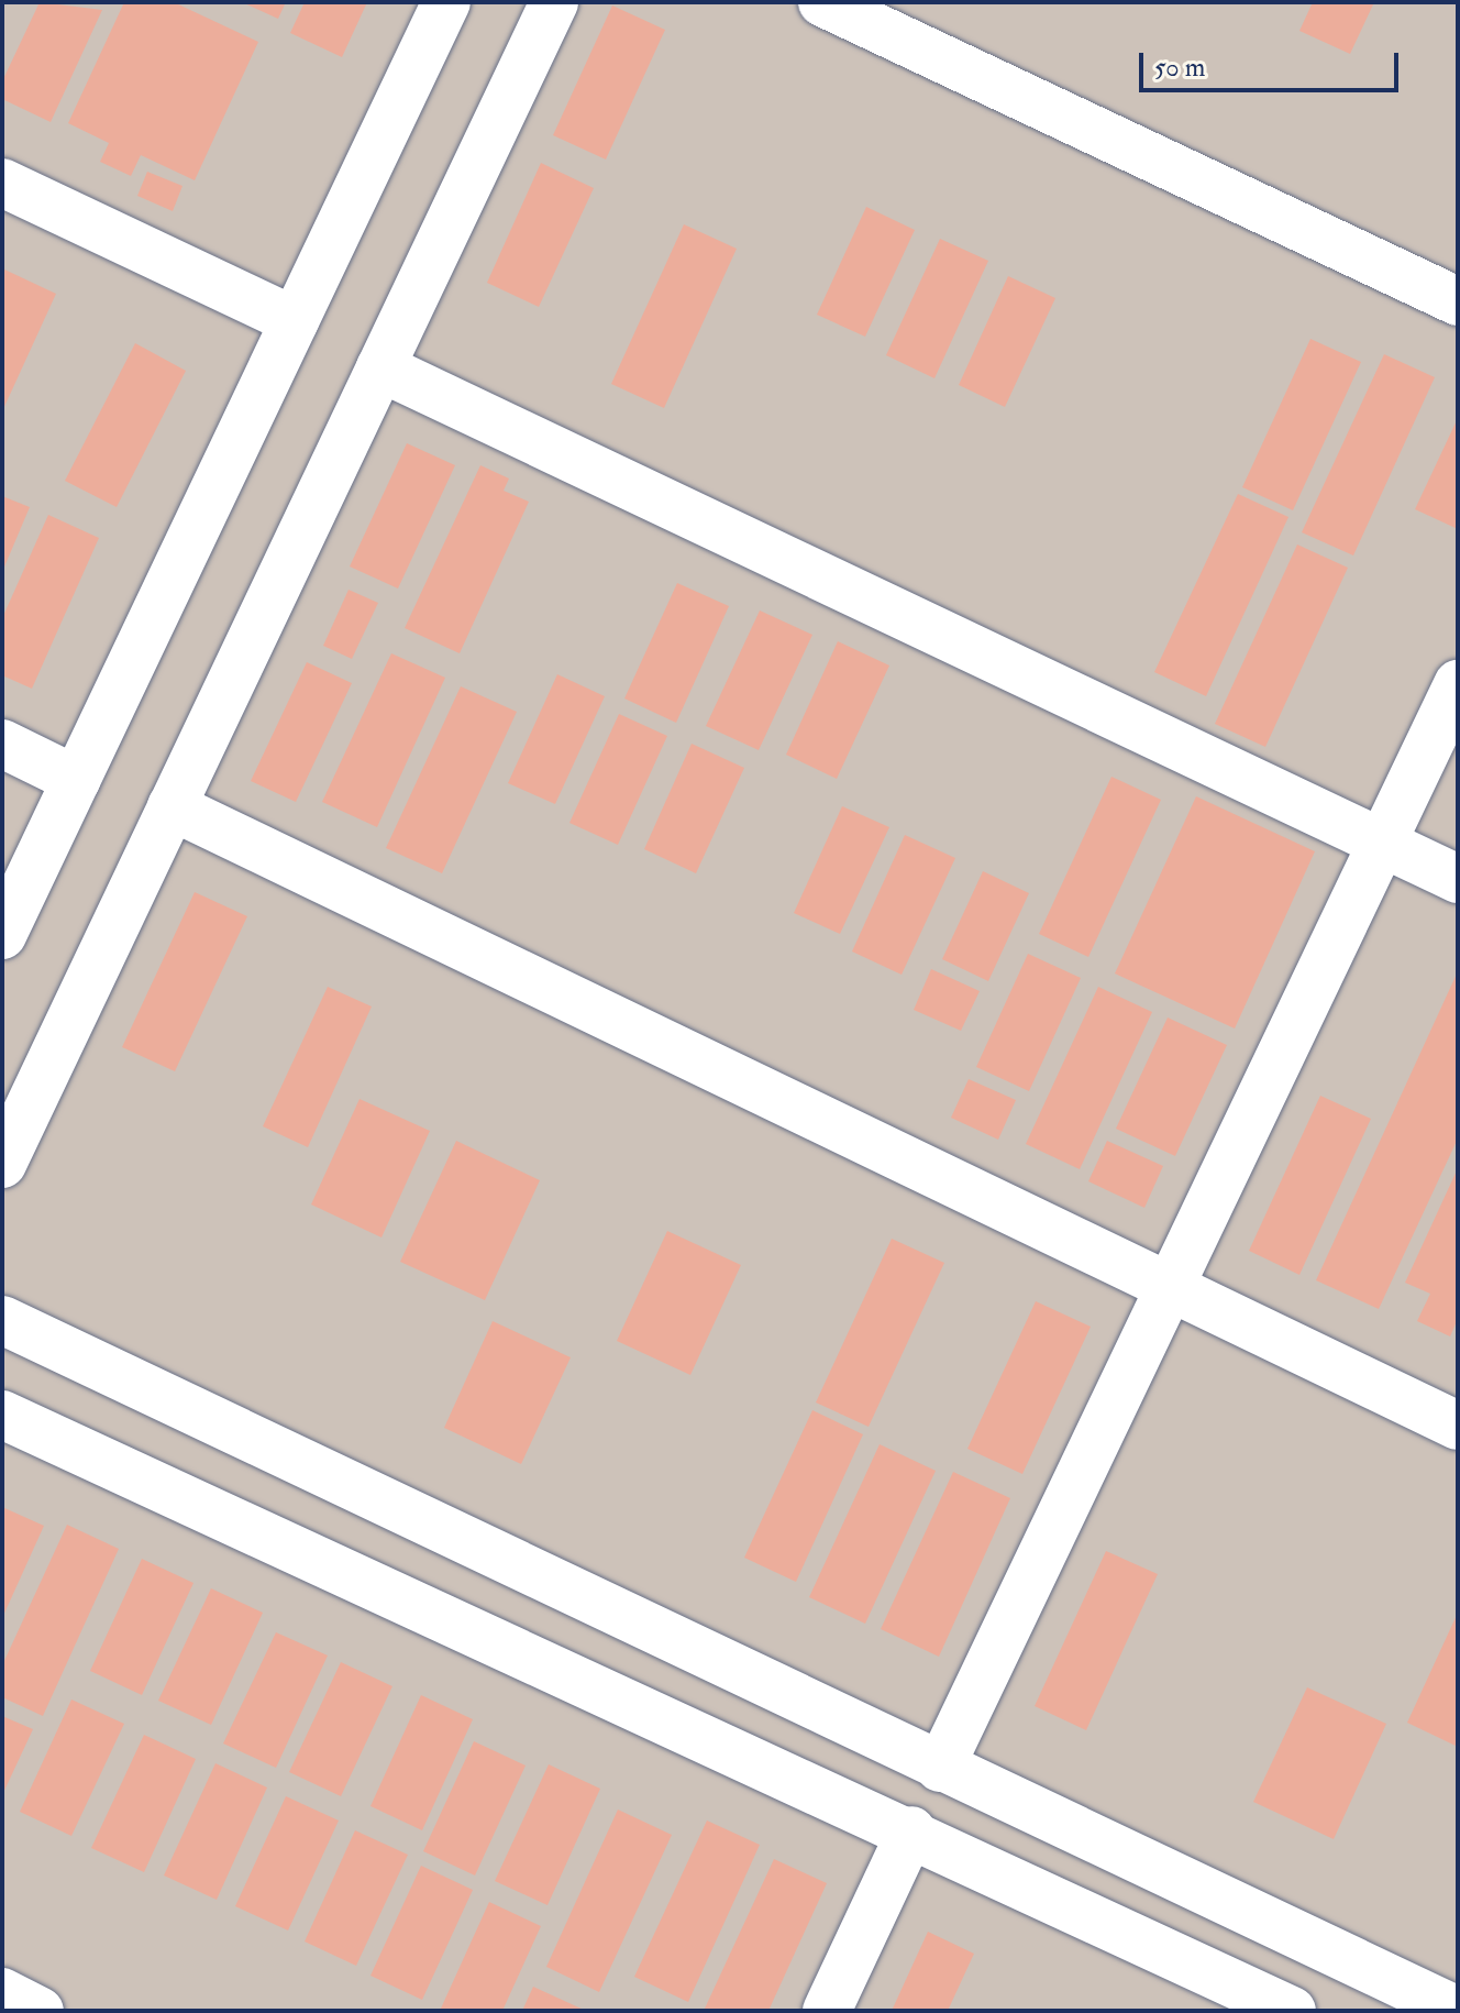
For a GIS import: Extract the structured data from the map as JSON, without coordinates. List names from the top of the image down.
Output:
{
  "scale_bar": "50 m"
}
